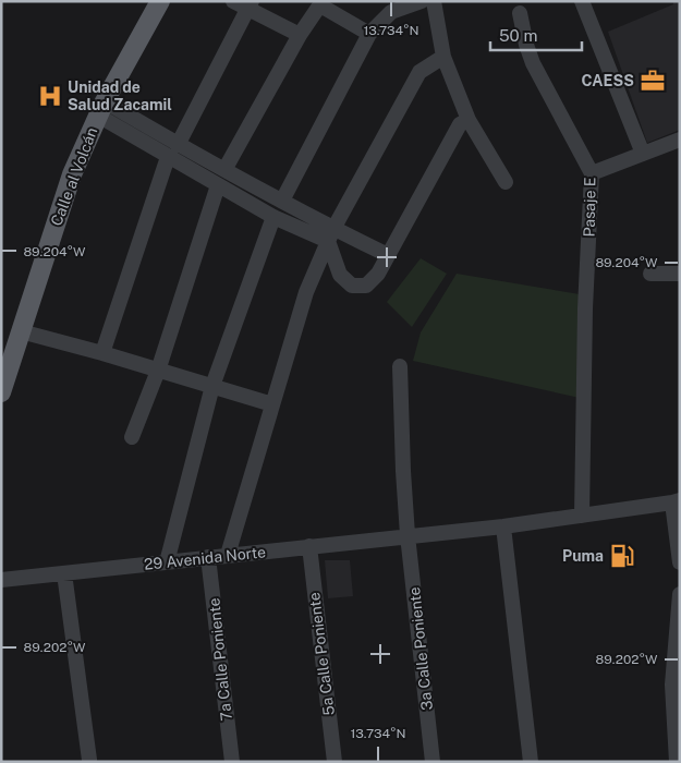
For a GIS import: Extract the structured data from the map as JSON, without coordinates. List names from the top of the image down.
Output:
{
  "streets": {
    "main road": ["Calle al Volcán"],
    "street": [
      "Pasaje E",
      "29 Avenida Norte",
      "3a Calle Poniente",
      "5a Calle Poniente",
      "7a Calle Poniente"
    ]
  },
  "crossings": [
    ["Pasaje E", "29 Avenida Norte"],
    ["29 Avenida Norte", "3a Calle Poniente"],
    ["29 Avenida Norte", "5a Calle Poniente"],
    ["29 Avenida Norte", "7a Calle Poniente"]
  ],
  "places": {
    "office": ["CAESS"],
    "hospital": ["Unidad de Salud Zacamil"],
    "fuel station": ["Puma"]
  },
  "scale_bar": "50 m",
  "coordinates": ["13.734°N", "89.204°W", "89.202°W"]
}
